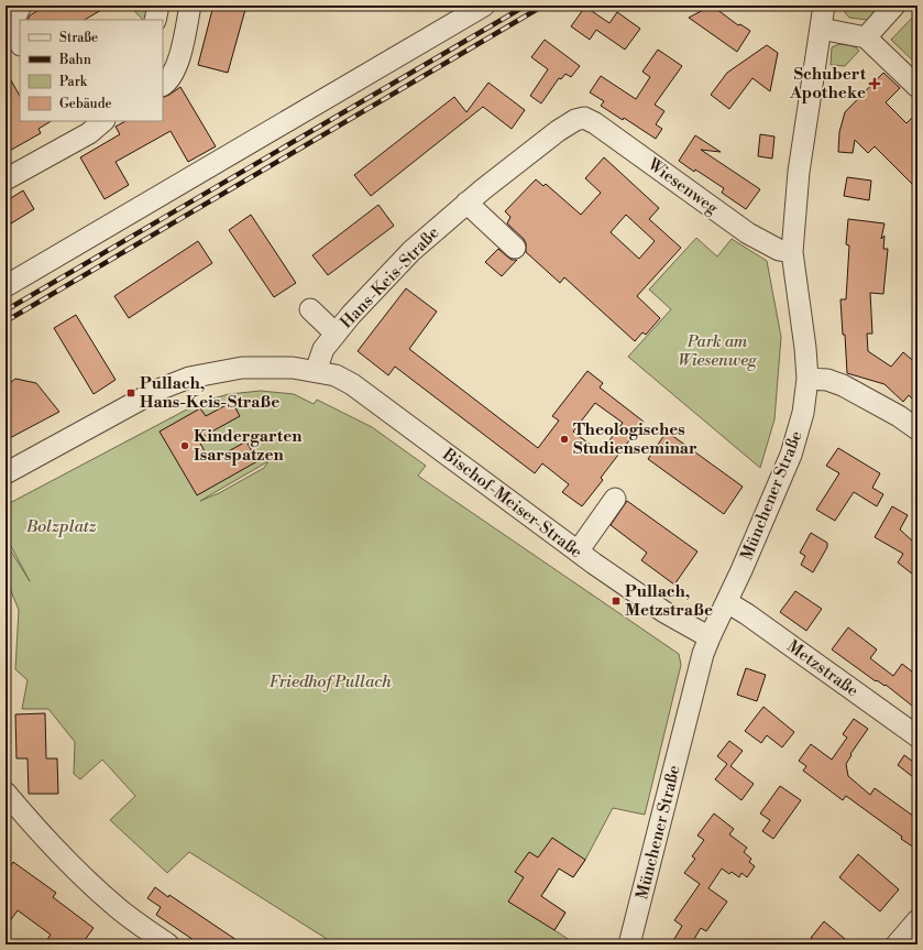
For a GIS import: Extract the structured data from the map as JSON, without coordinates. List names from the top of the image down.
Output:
{
  "streets": {
    "street": [
      "Wiesenweg",
      "Hans-Keis-Straße",
      "Münchener Straße",
      "Bischof-Meiser-Straße",
      "Metzstraße"
    ]
  },
  "crossings": [
    ["Wiesenweg", "Hans-Keis-Straße"],
    ["Wiesenweg", "Münchener Straße"],
    ["Hans-Keis-Straße", "Bischof-Meiser-Straße"],
    ["Münchener Straße", "Bischof-Meiser-Straße"],
    ["Münchener Straße", "Metzstraße"]
  ],
  "parks": ["Park am Wiesenweg", "Bolzplatz", "Friedhof Pullach"],
  "places": {
    "health": ["Schubert Apotheke"],
    "transit": ["Pullach, Hans-Keis-Straße", "Pullach, Metzstraße"],
    "other": ["Theologisches Studienseminar", "Kindergarten Isarspatzen"]
  },
  "legend": [
    "Straße",
    "Bahn",
    "Park",
    "Gebäude"
  ]
}
